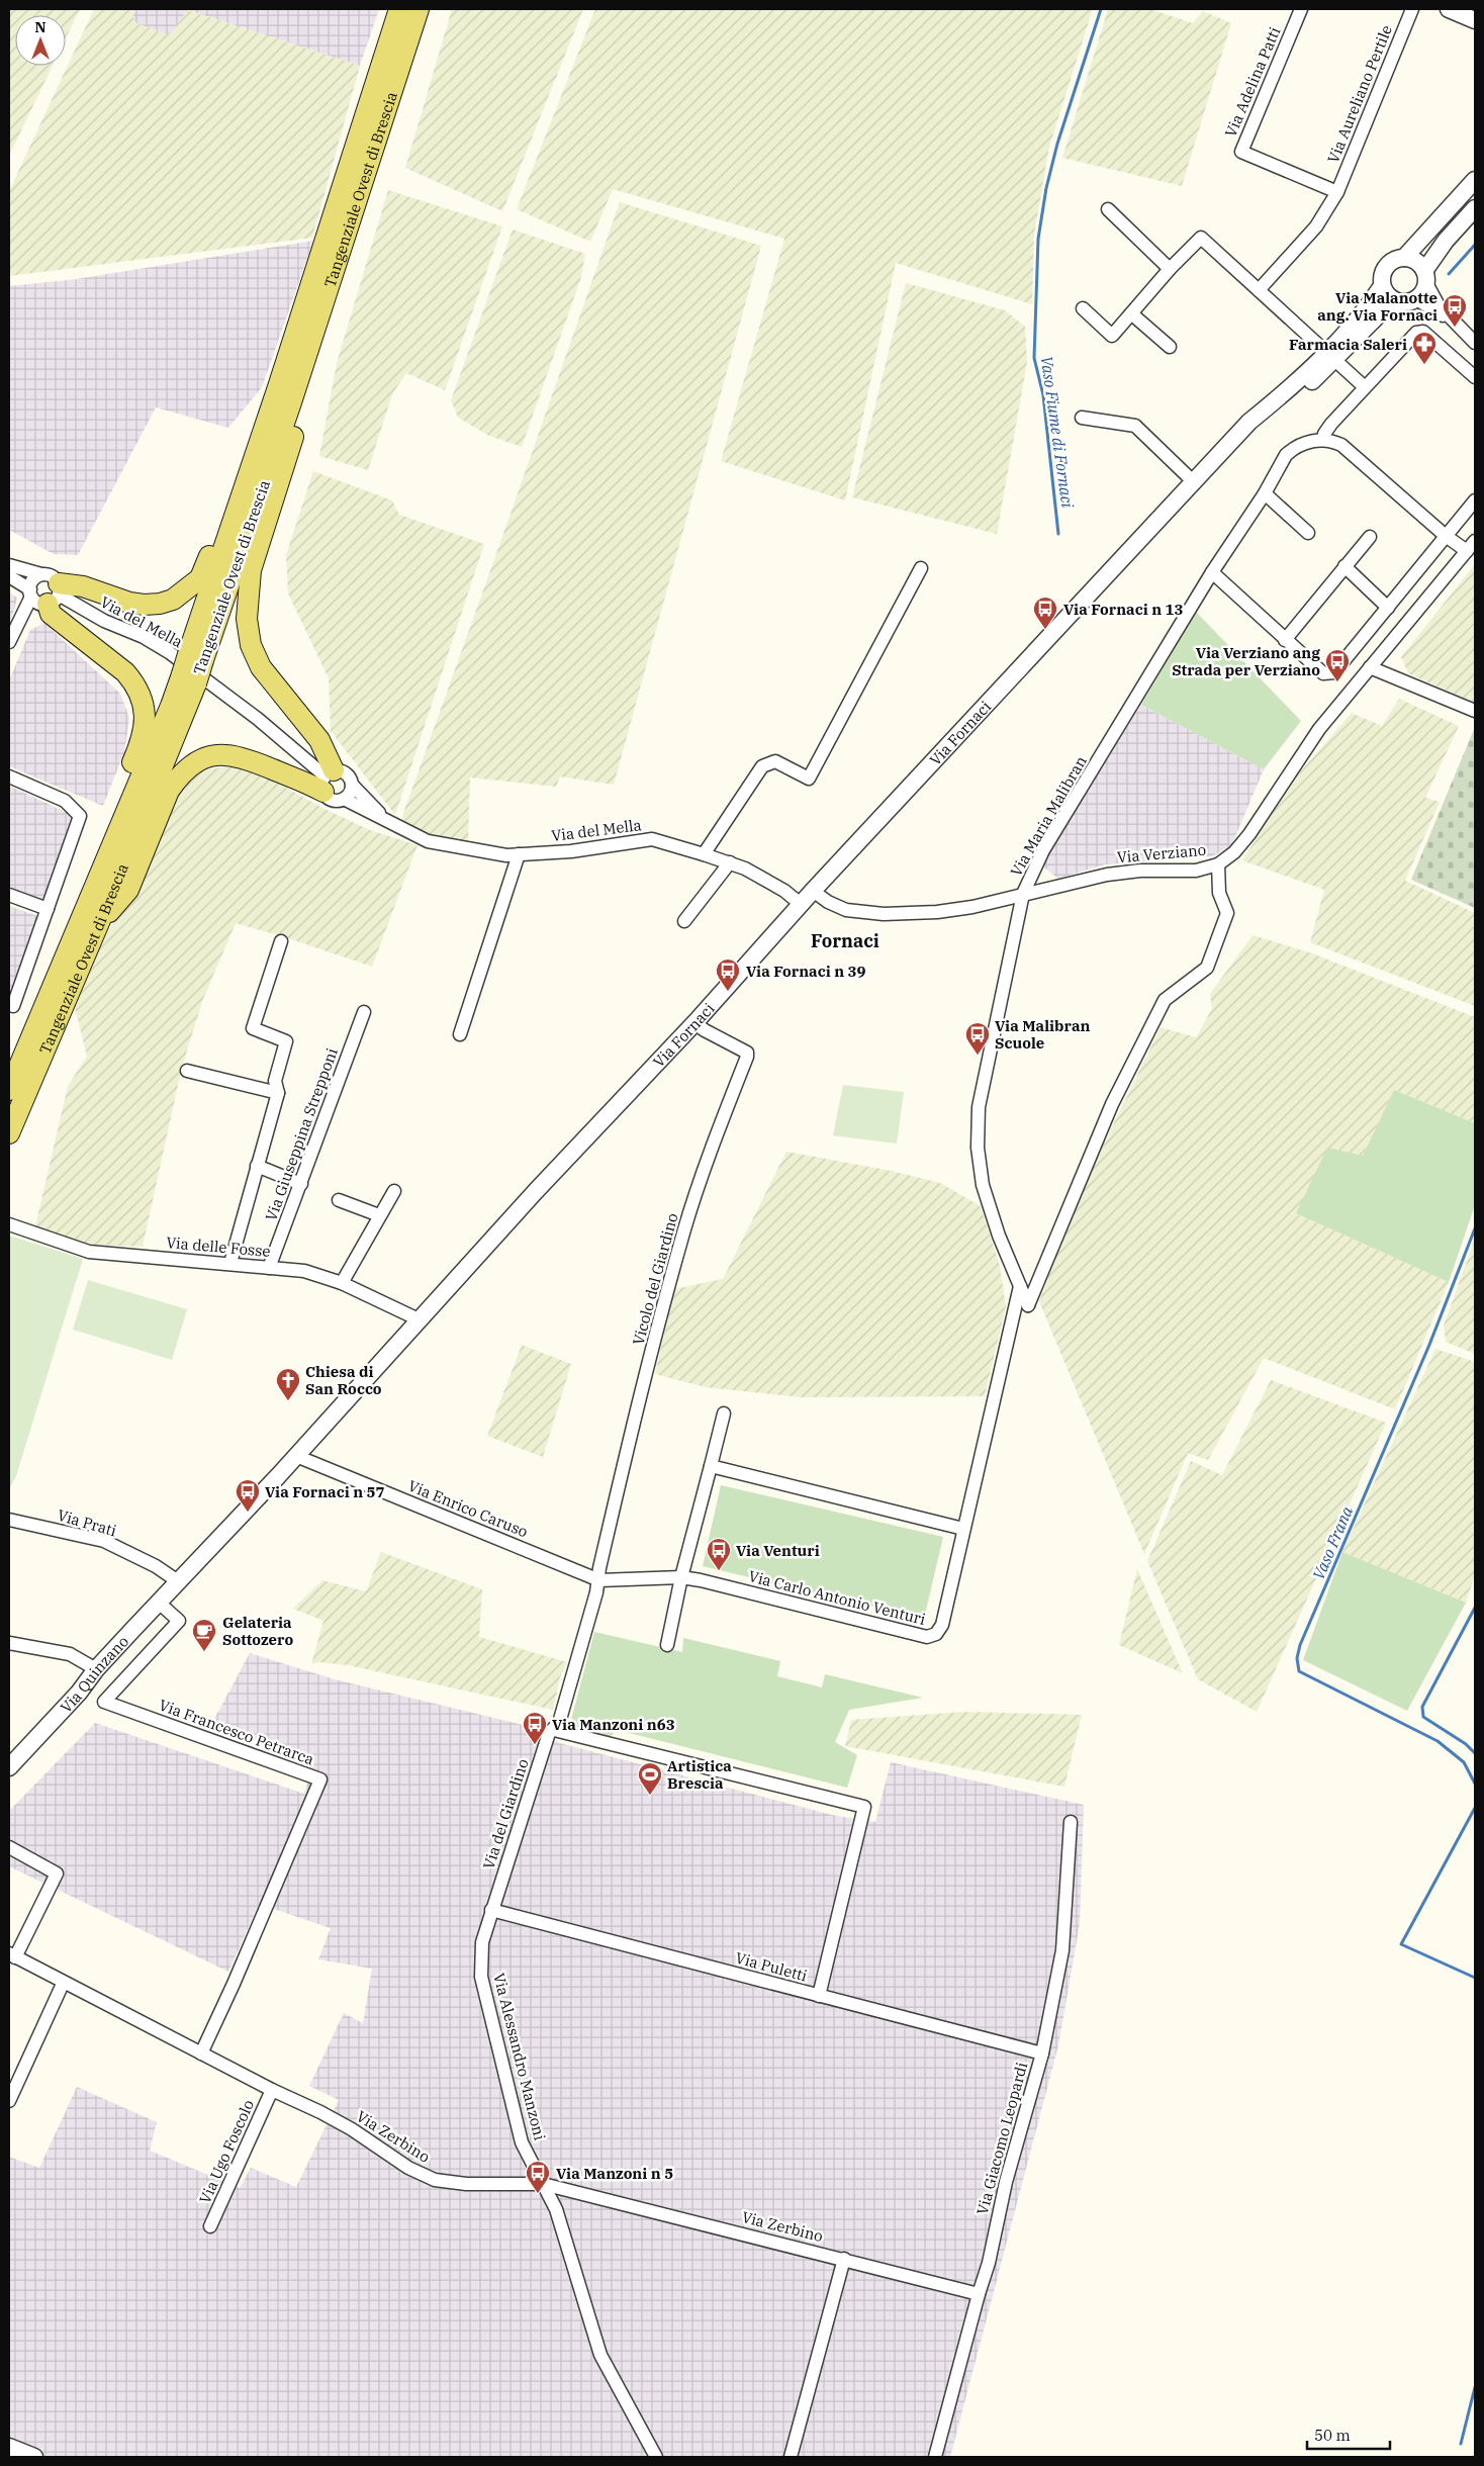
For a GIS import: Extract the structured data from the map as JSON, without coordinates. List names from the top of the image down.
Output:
{
  "streets": {
    "main road": ["Tangenziale Ovest di Brescia"],
    "street": [
      "Via Adelina Patti",
      "Via Aureliano Pertile",
      "Via del Mella",
      "Via Fornaci",
      "Via Maria Malibran",
      "Via Verziano",
      "Via Giuseppina Strepponi",
      "Via delle Fosse",
      "Vicolo del Giardino",
      "Via Enrico Caruso",
      "Via Prati",
      "Via Carlo Antonio Venturi",
      "Via Quinzano",
      "Via Francesco Petrarca",
      "Via del Giardino",
      "Via Puletti",
      "Via Alessandro Manzoni",
      "Via Zerbino",
      "Via Giacomo Leopardi",
      "Via Ugo Foscolo"
    ]
  },
  "crossings": [
    ["Via Adelina Patti", "Via Aureliano Pertile"],
    ["Via del Mella", "Via Fornaci"],
    ["Via Fornaci", "Via Verziano"],
    ["Via Fornaci", "Via delle Fosse"],
    ["Via Fornaci", "Vicolo del Giardino"],
    ["Via Fornaci", "Via Enrico Caruso"],
    ["Via Fornaci", "Via Prati"],
    ["Via Fornaci", "Via Quinzano"],
    ["Via Maria Malibran", "Via Verziano"],
    ["Via Maria Malibran", "Via Carlo Antonio Venturi"],
    ["Via Giuseppina Strepponi", "Via delle Fosse"],
    ["Vicolo del Giardino", "Via Enrico Caruso"],
    ["Vicolo del Giardino", "Via Carlo Antonio Venturi"],
    ["Vicolo del Giardino", "Via del Giardino"],
    ["Via Enrico Caruso", "Via Carlo Antonio Venturi"],
    ["Via Enrico Caruso", "Via del Giardino"],
    ["Via Prati", "Via Quinzano"],
    ["Via Carlo Antonio Venturi", "Via del Giardino"],
    ["Via Quinzano", "Via Francesco Petrarca"],
    ["Via Francesco Petrarca", "Via Zerbino"],
    ["Via del Giardino", "Via Puletti"],
    ["Via del Giardino", "Via Alessandro Manzoni"],
    ["Via Puletti", "Via Alessandro Manzoni"],
    ["Via Puletti", "Via Giacomo Leopardi"],
    ["Via Alessandro Manzoni", "Via Zerbino"],
    ["Via Zerbino", "Via Giacomo Leopardi"],
    ["Via Zerbino", "Via Ugo Foscolo"]
  ],
  "districts": ["Fornaci"],
  "water": ["Vaso Fiume di Fornaci", "Vaso Frana"],
  "places": {
    "bus stop": [
      "Via Malanotte ang. Via Fornaci",
      "Via Fornaci n 13",
      "Via Verziano ang Strada per Verziano",
      "Via Fornaci n 39",
      "Via Malibran Scuole",
      "Via Fornaci n 57",
      "Via Venturi",
      "Via Manzoni n63",
      "Via Manzoni n 5"
    ],
    "pharmacy": ["Farmacia Saleri"],
    "church": ["Chiesa di San Rocco"],
    "cafe": ["Gelateria Sottozero"],
    "sports": ["Artistica Brescia"]
  },
  "scale_bar": "50 m",
  "north": "top"
}
